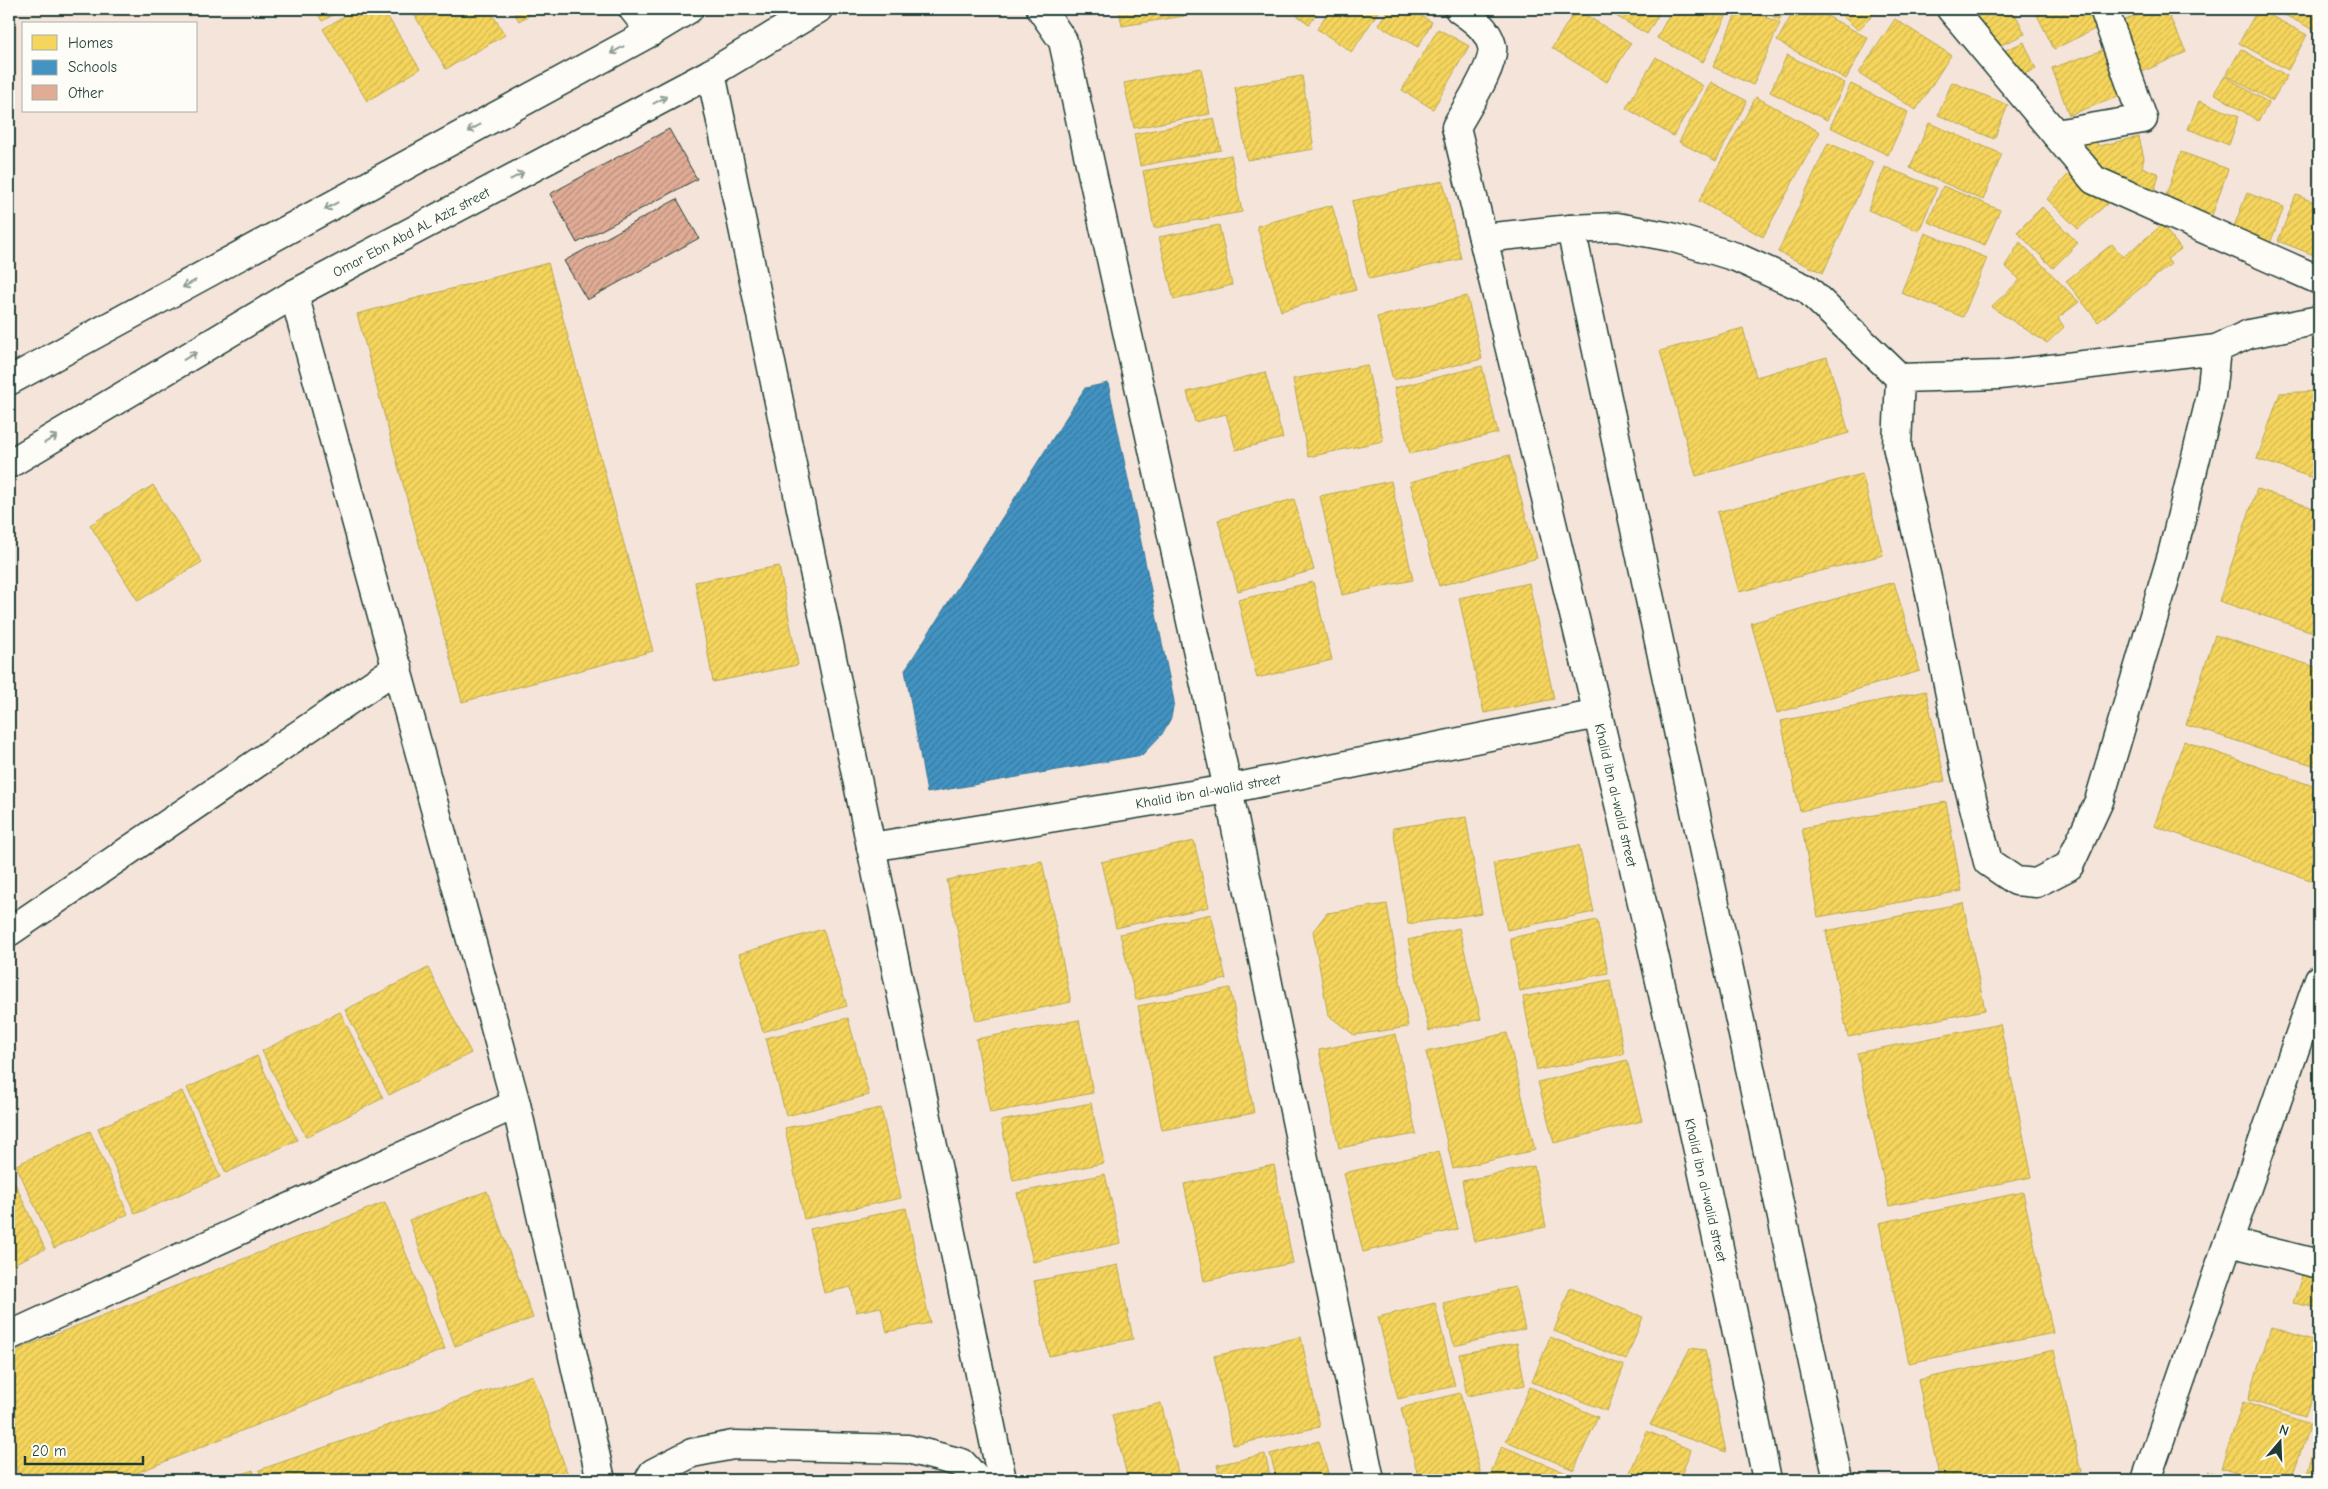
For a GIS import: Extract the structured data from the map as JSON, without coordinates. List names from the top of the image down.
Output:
{
  "streets": {
    "street": ["Omar Ebn Abd AL Aziz street", "Khalid ibn al-walid street"]
  },
  "legend": ["Homes", "Schools", "Other"],
  "scale_bar": "20 m",
  "north": "top"
}
